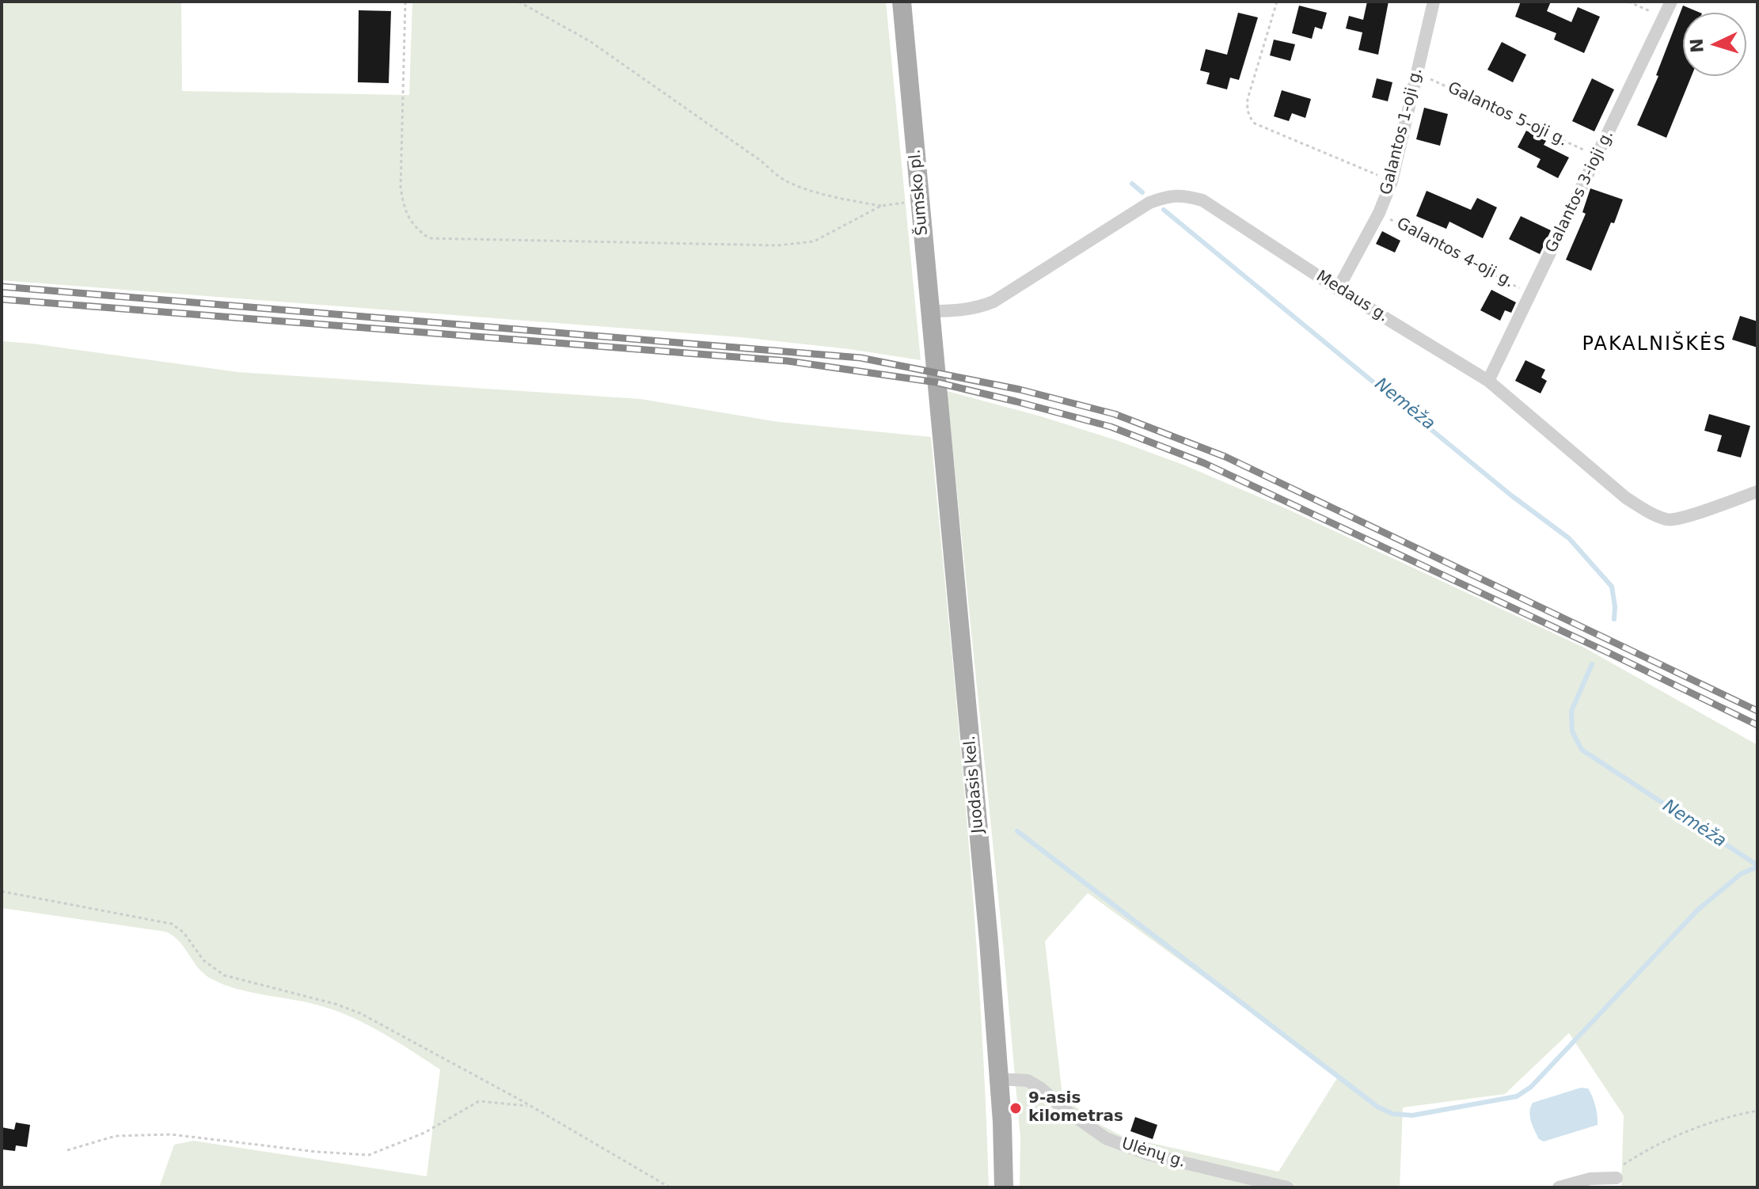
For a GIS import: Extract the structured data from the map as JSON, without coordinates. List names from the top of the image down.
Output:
{
  "streets": {
    "main road": ["Šumsko pl.", "Juodasis kel."],
    "street": [
      "Galantos 1-oji g.",
      "Galantos 3-ioji g.",
      "Medaus g.",
      "Ulėnų g."
    ],
    "path": ["Galantos 5-oji g.", "Galantos 4-oji g."]
  },
  "crossings": [
    ["Galantos 5-oji g.", "Galantos 1-oji g."],
    ["Galantos 5-oji g.", "Galantos 3-ioji g."],
    ["Galantos 1-oji g.", "Galantos 4-oji g."],
    ["Galantos 1-oji g.", "Medaus g."],
    ["Galantos 3-ioji g.", "Galantos 4-oji g."],
    ["Galantos 3-ioji g.", "Medaus g."],
    ["Šumsko pl.", "Medaus g."],
    ["Šumsko pl.", "Juodasis kel."],
    ["Juodasis kel.", "Ulėnų g."]
  ],
  "districts": ["PAKALNIŠKĖS"],
  "water": ["Nemėža"],
  "places": ["9-asis kilometras"],
  "north": "left"
}
